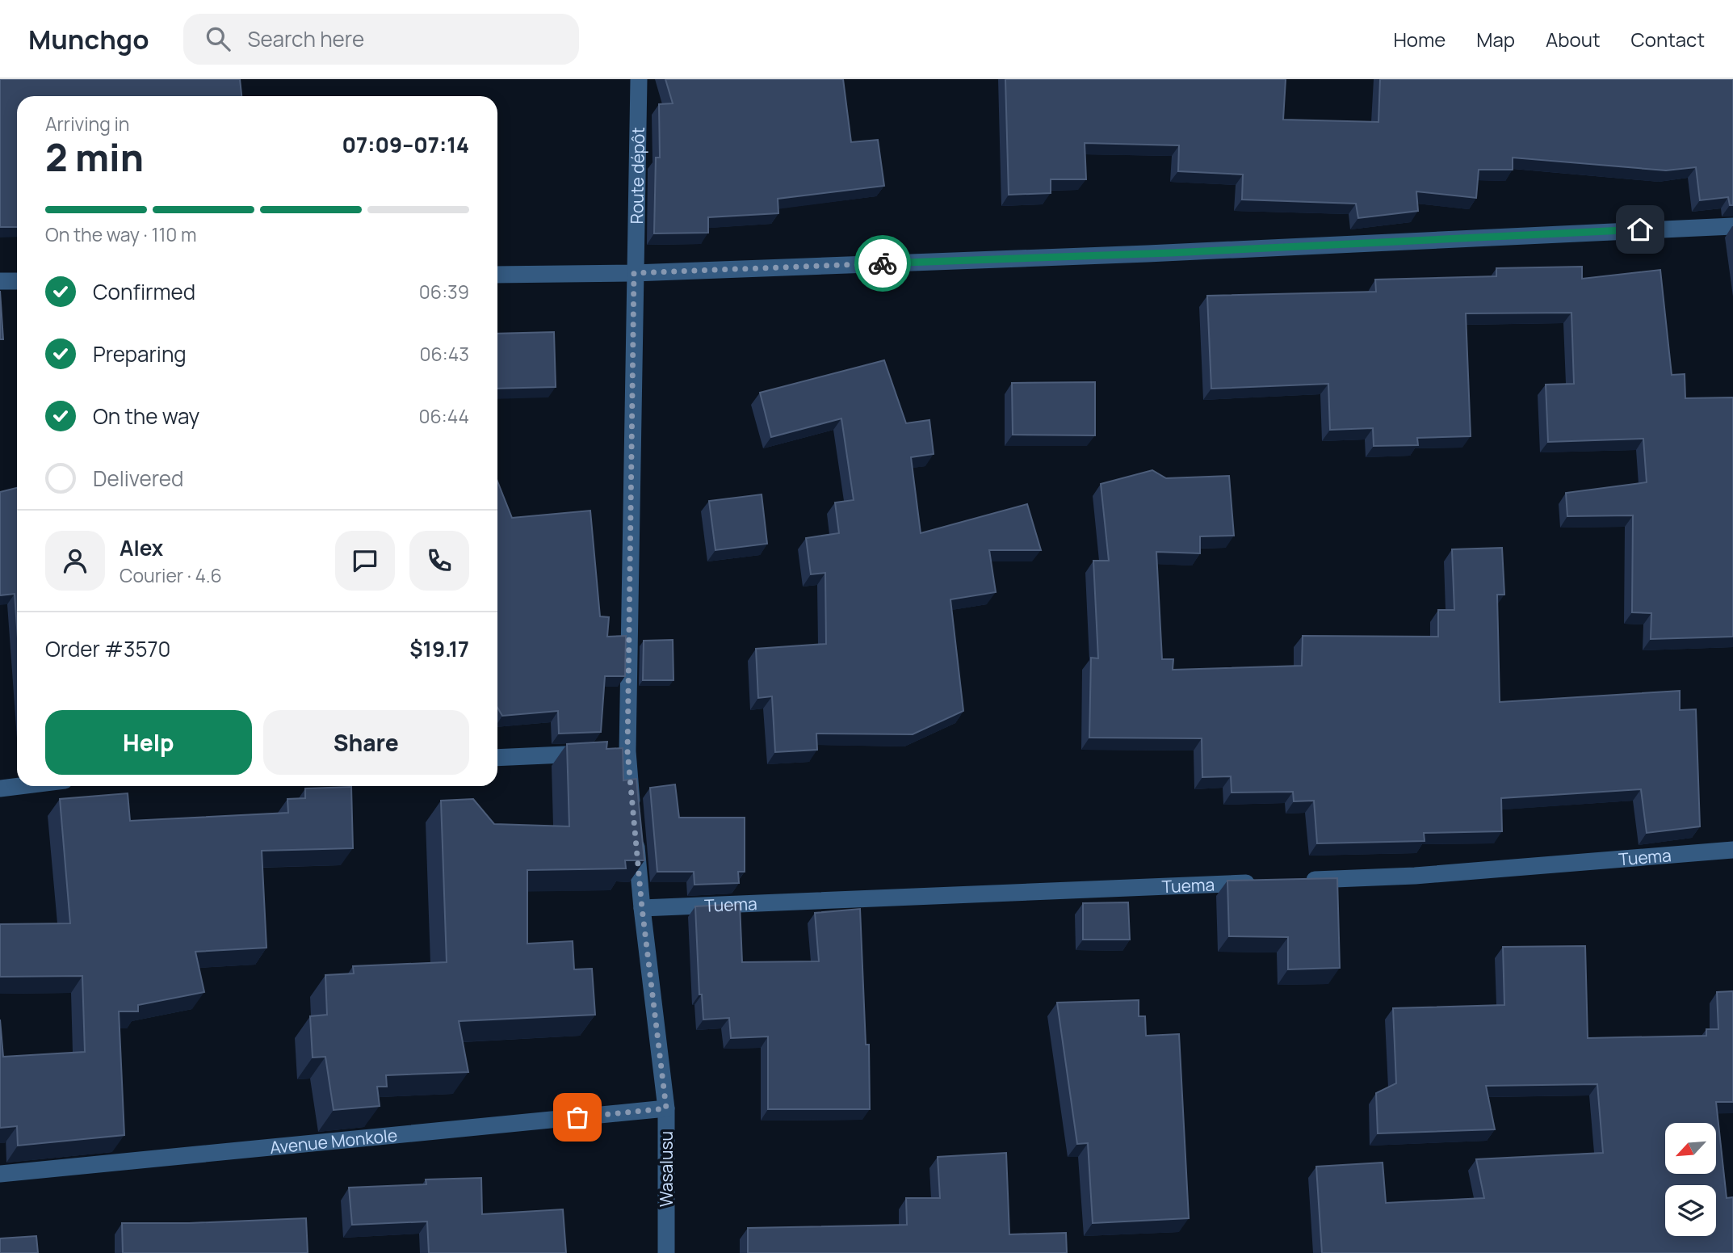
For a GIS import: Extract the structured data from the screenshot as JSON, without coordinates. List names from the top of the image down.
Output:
{
  "streets": {
    "street": [
      "Route dépôt",
      "Tuema",
      "Avenue Monkole",
      "Wasalusu"
    ]
  },
  "crossings": [
    ["Route dépôt", "Wasalusu"],
    ["Tuema", "Wasalusu"],
    ["Avenue Monkole", "Wasalusu"]
  ],
  "north": "bottom left",
  "page": {
    "header": "Munchgo",
    "search": "Search here",
    "nav": [
      "Home",
      "Map",
      "About",
      "Contact"
    ],
    "heading": ["2 min", "Arriving in", "07:09–07:14"],
    "panel": [
      "Alex",
      "Courier · 4.6",
      "Order #3570",
      "$19.17"
    ],
    "bar": "On the way · 110 m",
    "list": [
      ["Confirmed", "06:39"],
      ["Preparing", "06:43"],
      ["On the way", "06:44"],
      "Delivered"
    ],
    "buttons": ["Help", "Share"]
  }
}
